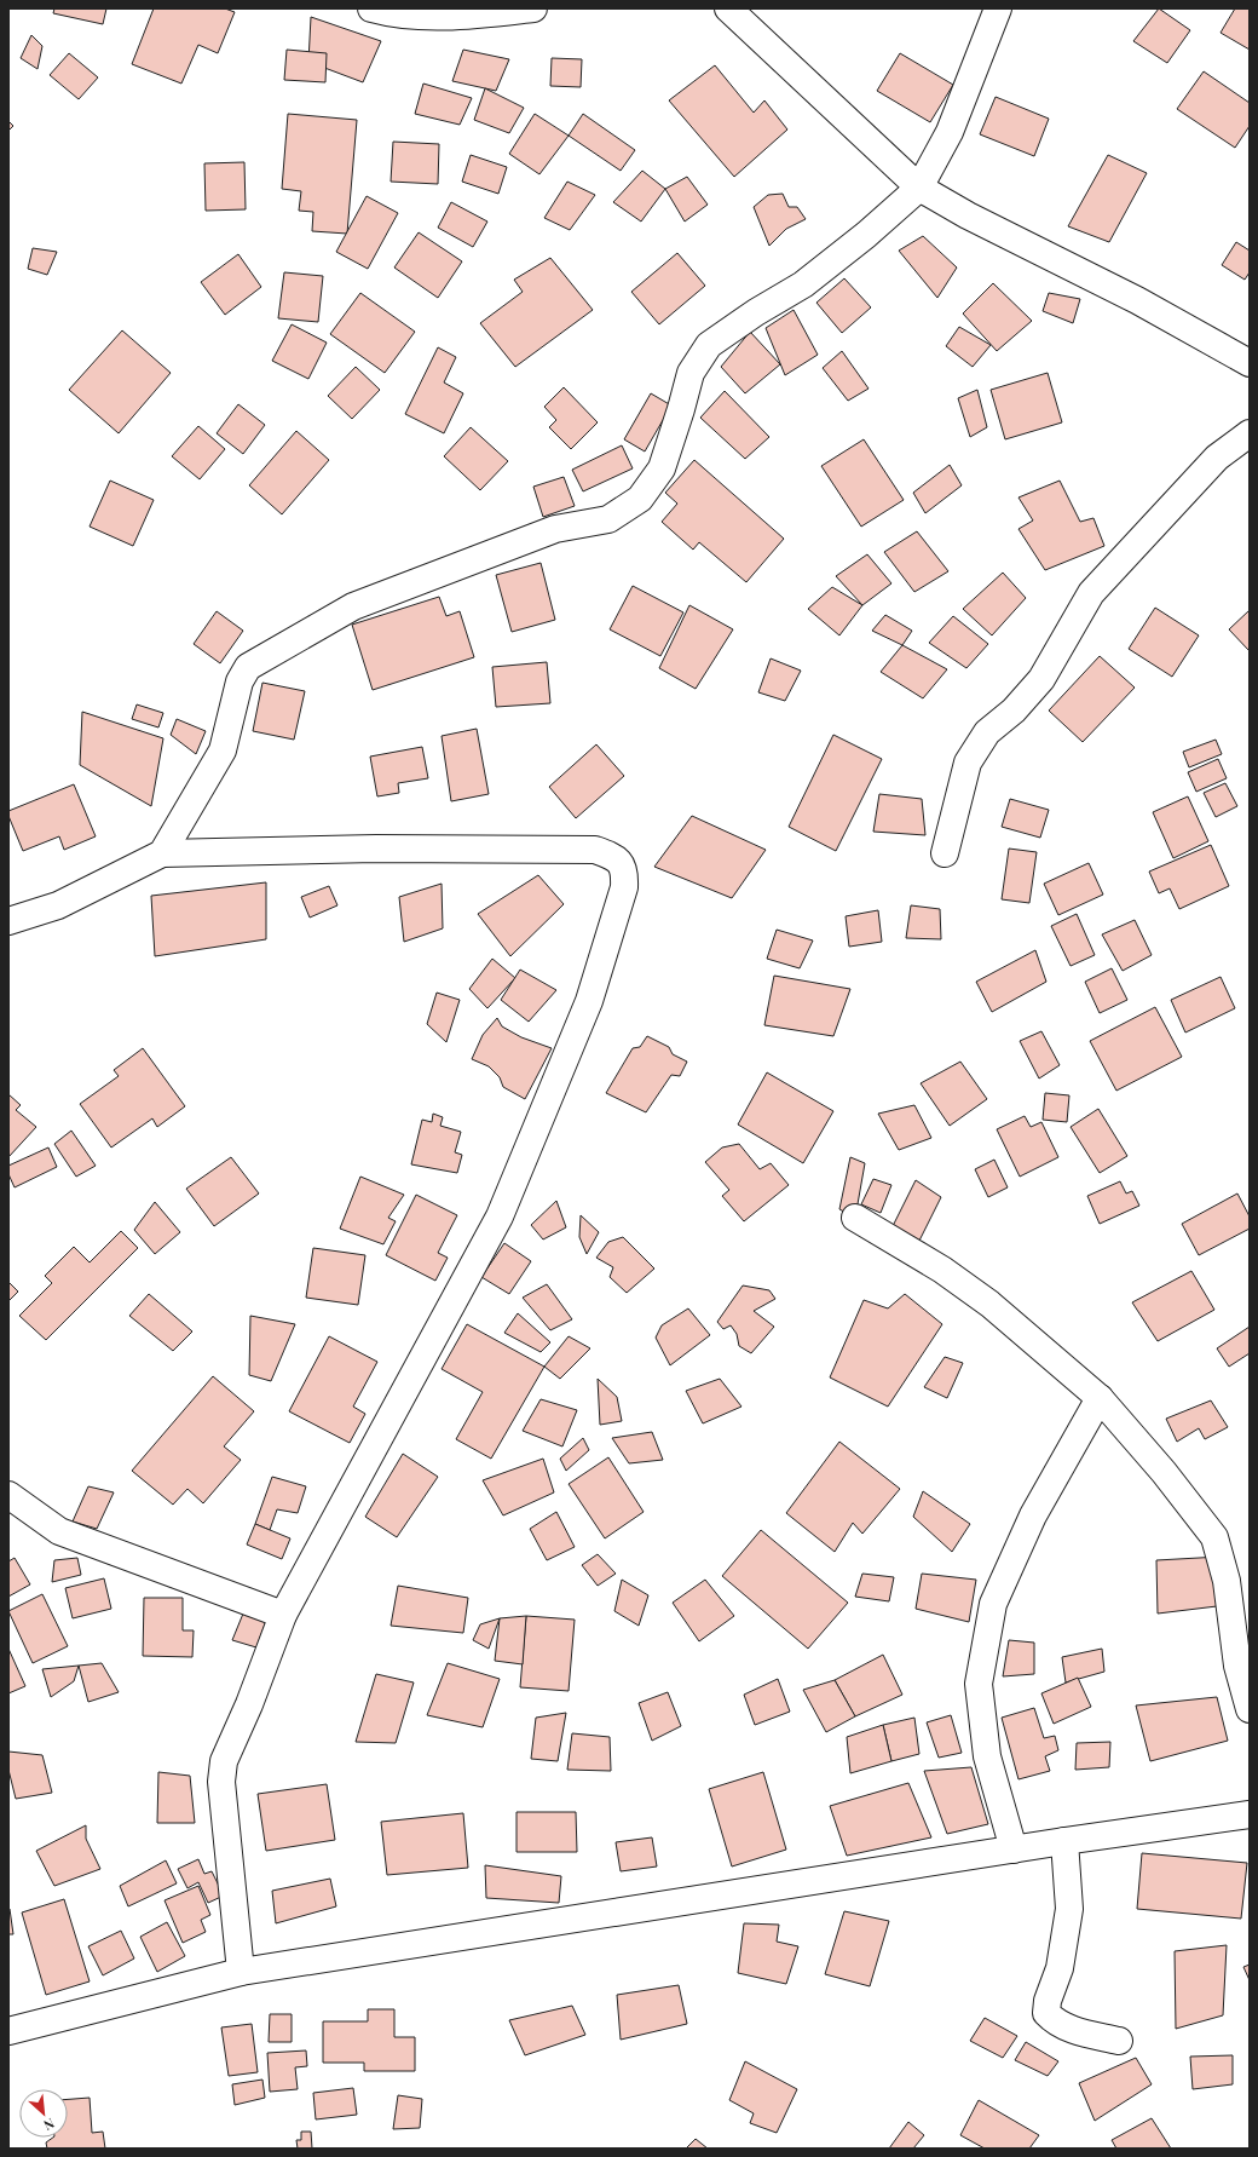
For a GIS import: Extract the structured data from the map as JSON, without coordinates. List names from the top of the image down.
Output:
{
  "north": "bottom right"
}
